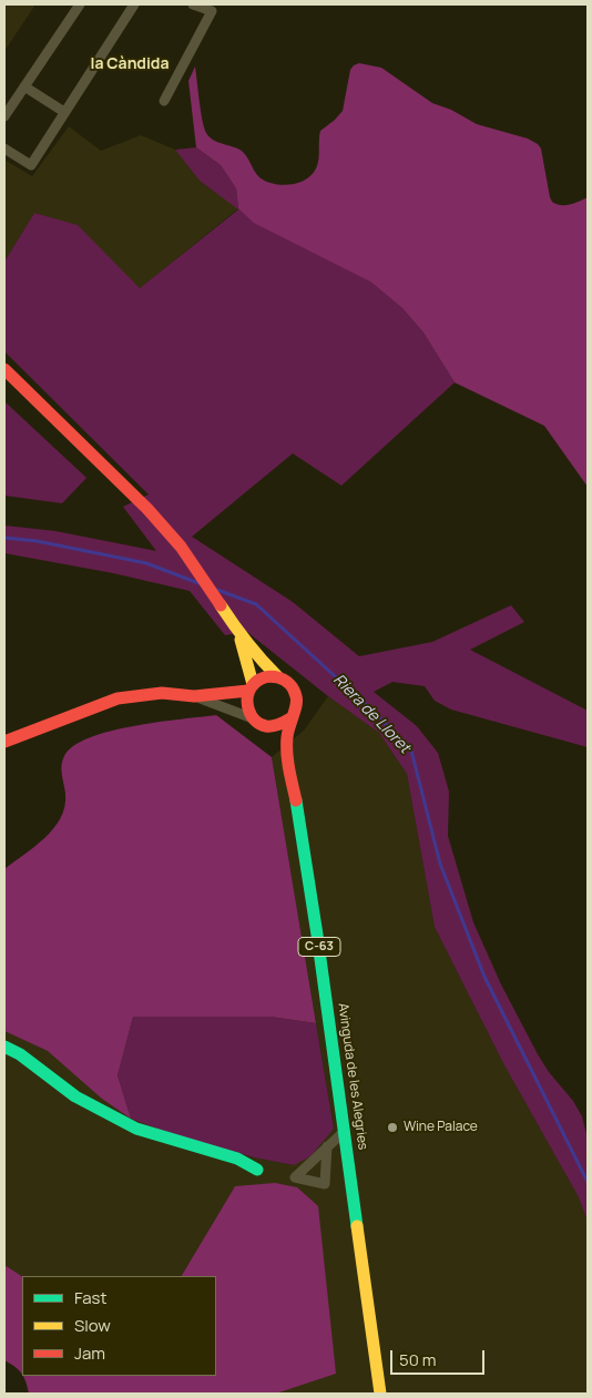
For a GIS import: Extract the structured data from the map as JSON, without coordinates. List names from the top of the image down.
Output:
{
  "streets": {
    "main road": ["C-63", "Avinguda de les Alegries"]
  },
  "crossings": [
    ["C-63", "Avinguda de les Alegries"]
  ],
  "districts": ["la Càndida"],
  "water": ["Riera de Lloret"],
  "places": ["Wine Palace"],
  "legend": ["Fast", "Slow", "Jam"],
  "scale_bar": "50 m"
}
